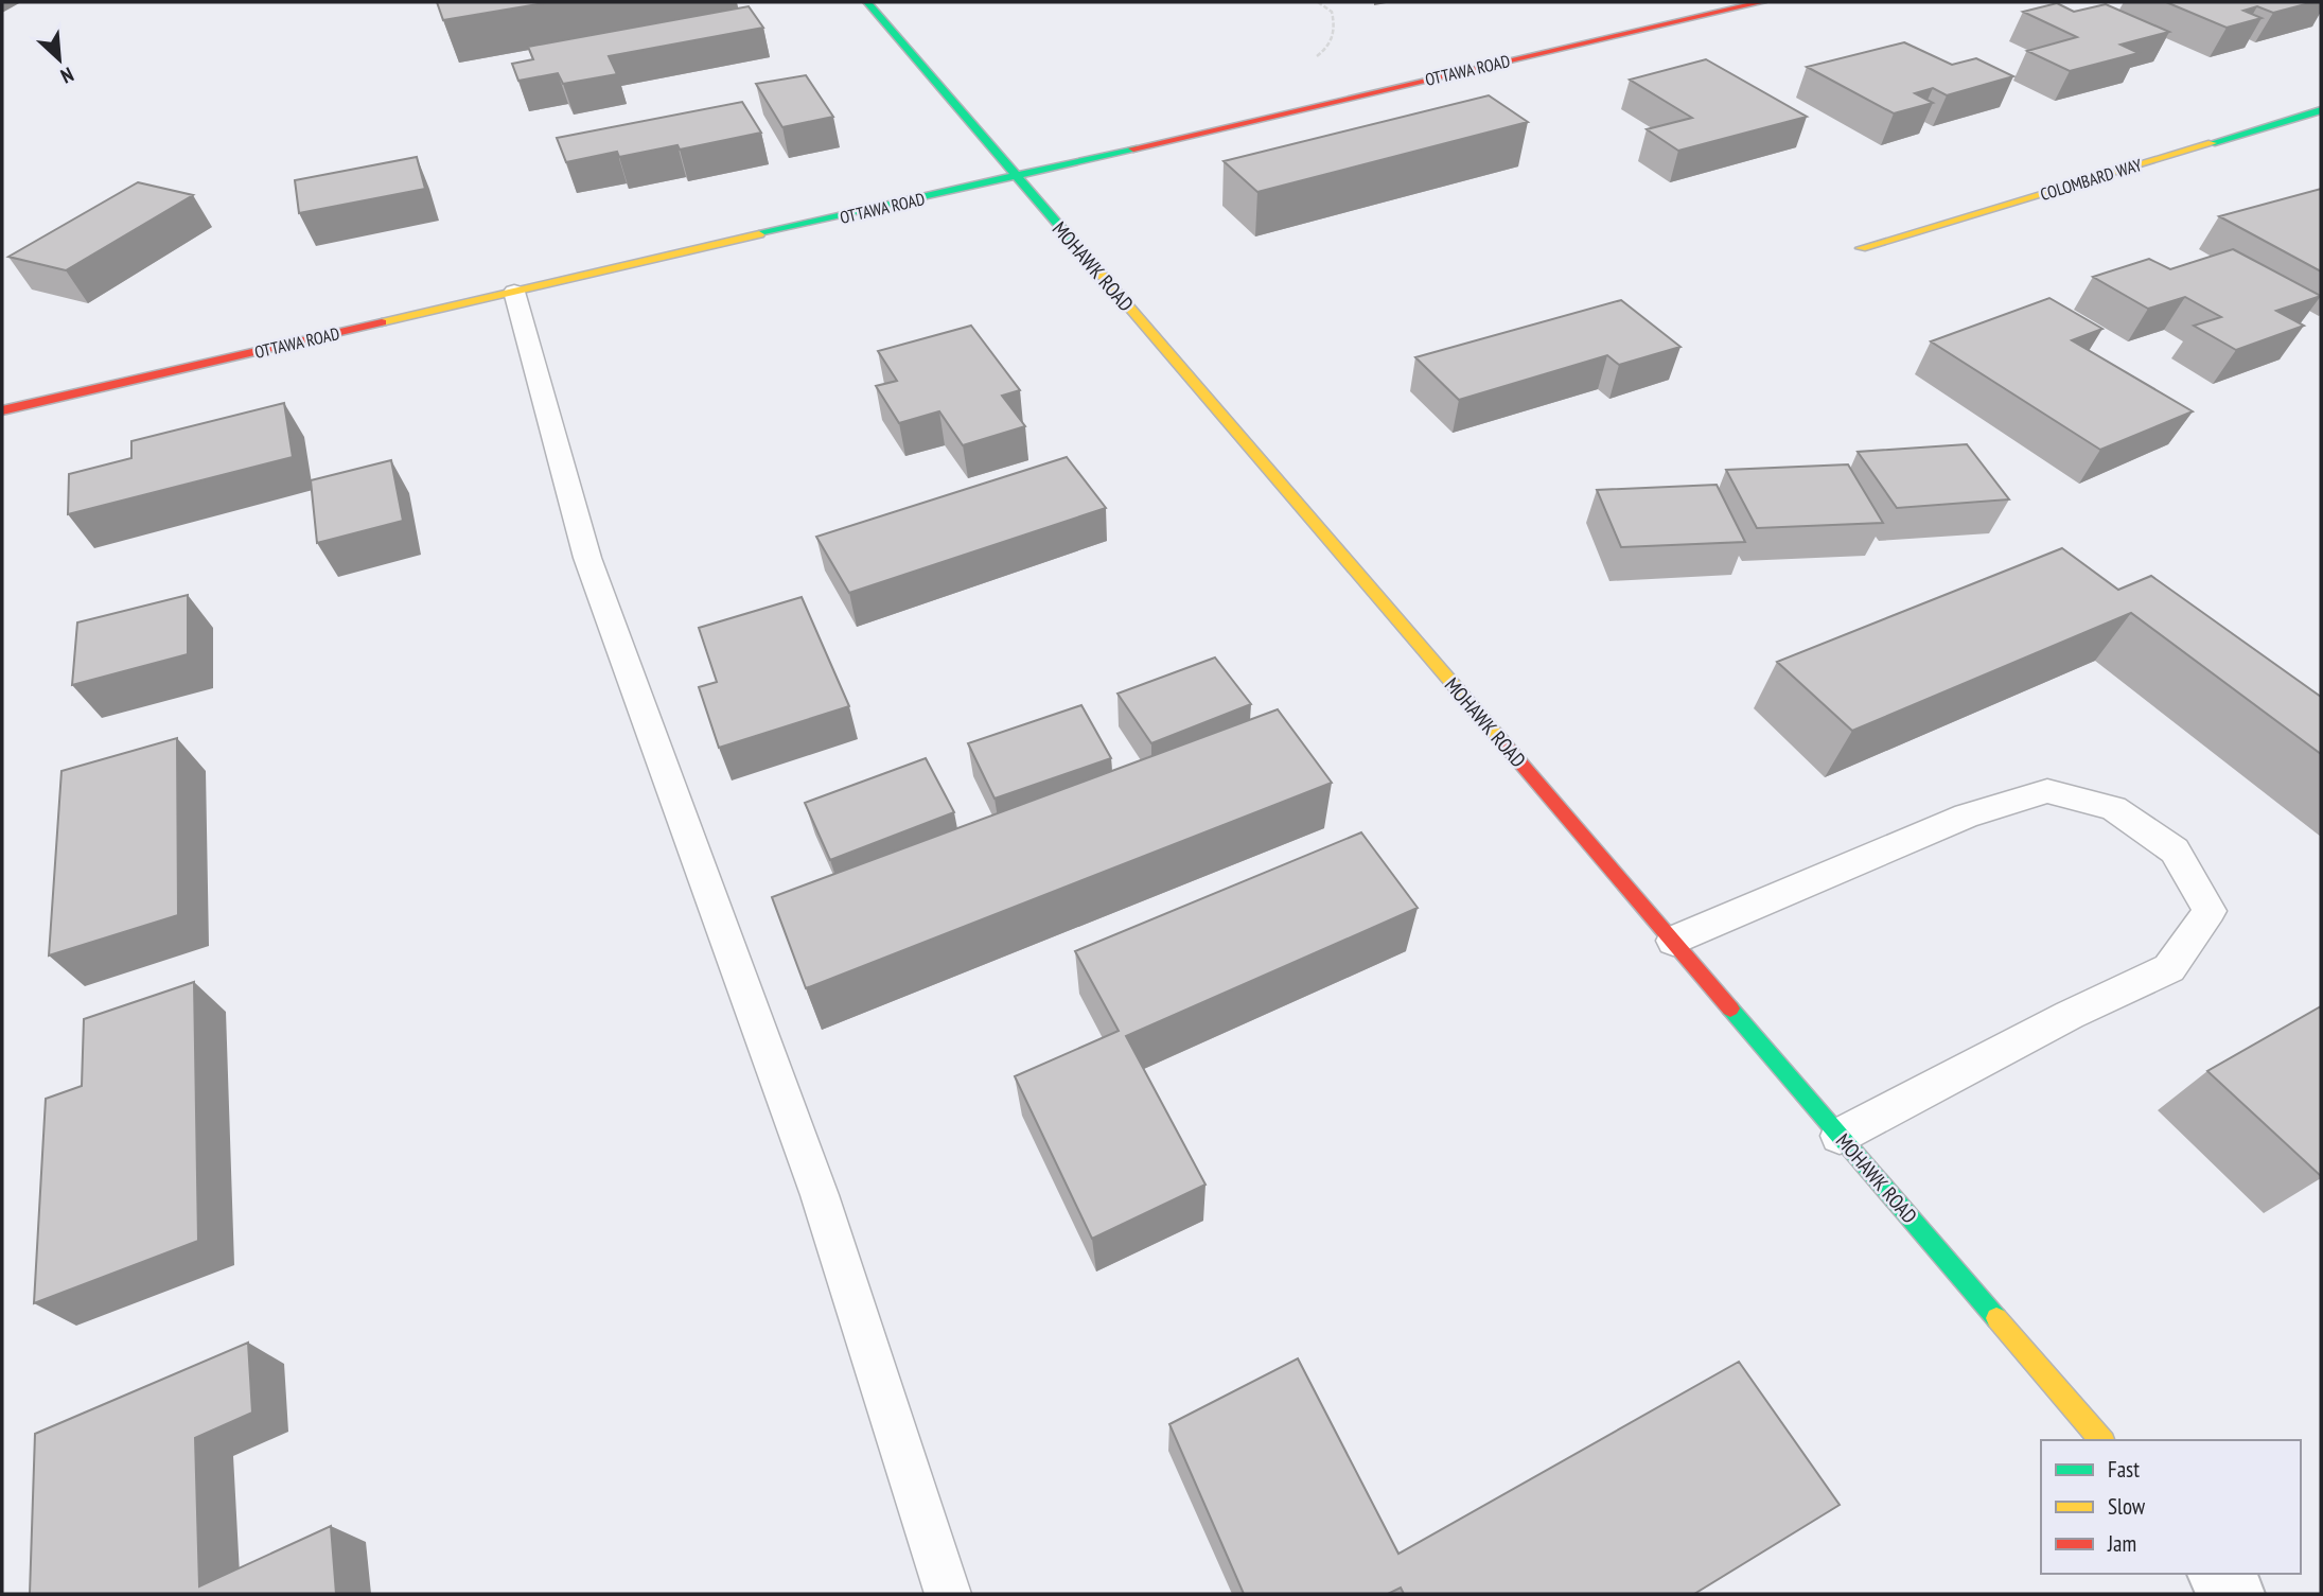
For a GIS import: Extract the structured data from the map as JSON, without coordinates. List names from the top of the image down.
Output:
{
  "streets": {
    "street": ["OTTAWA ROAD", "COLOMBARD WAY", "MOHAWK ROAD"]
  },
  "crossings": [
    ["OTTAWA ROAD", "MOHAWK ROAD"]
  ],
  "legend": ["Fast", "Slow", "Jam"],
  "north": "bottom right"
}
